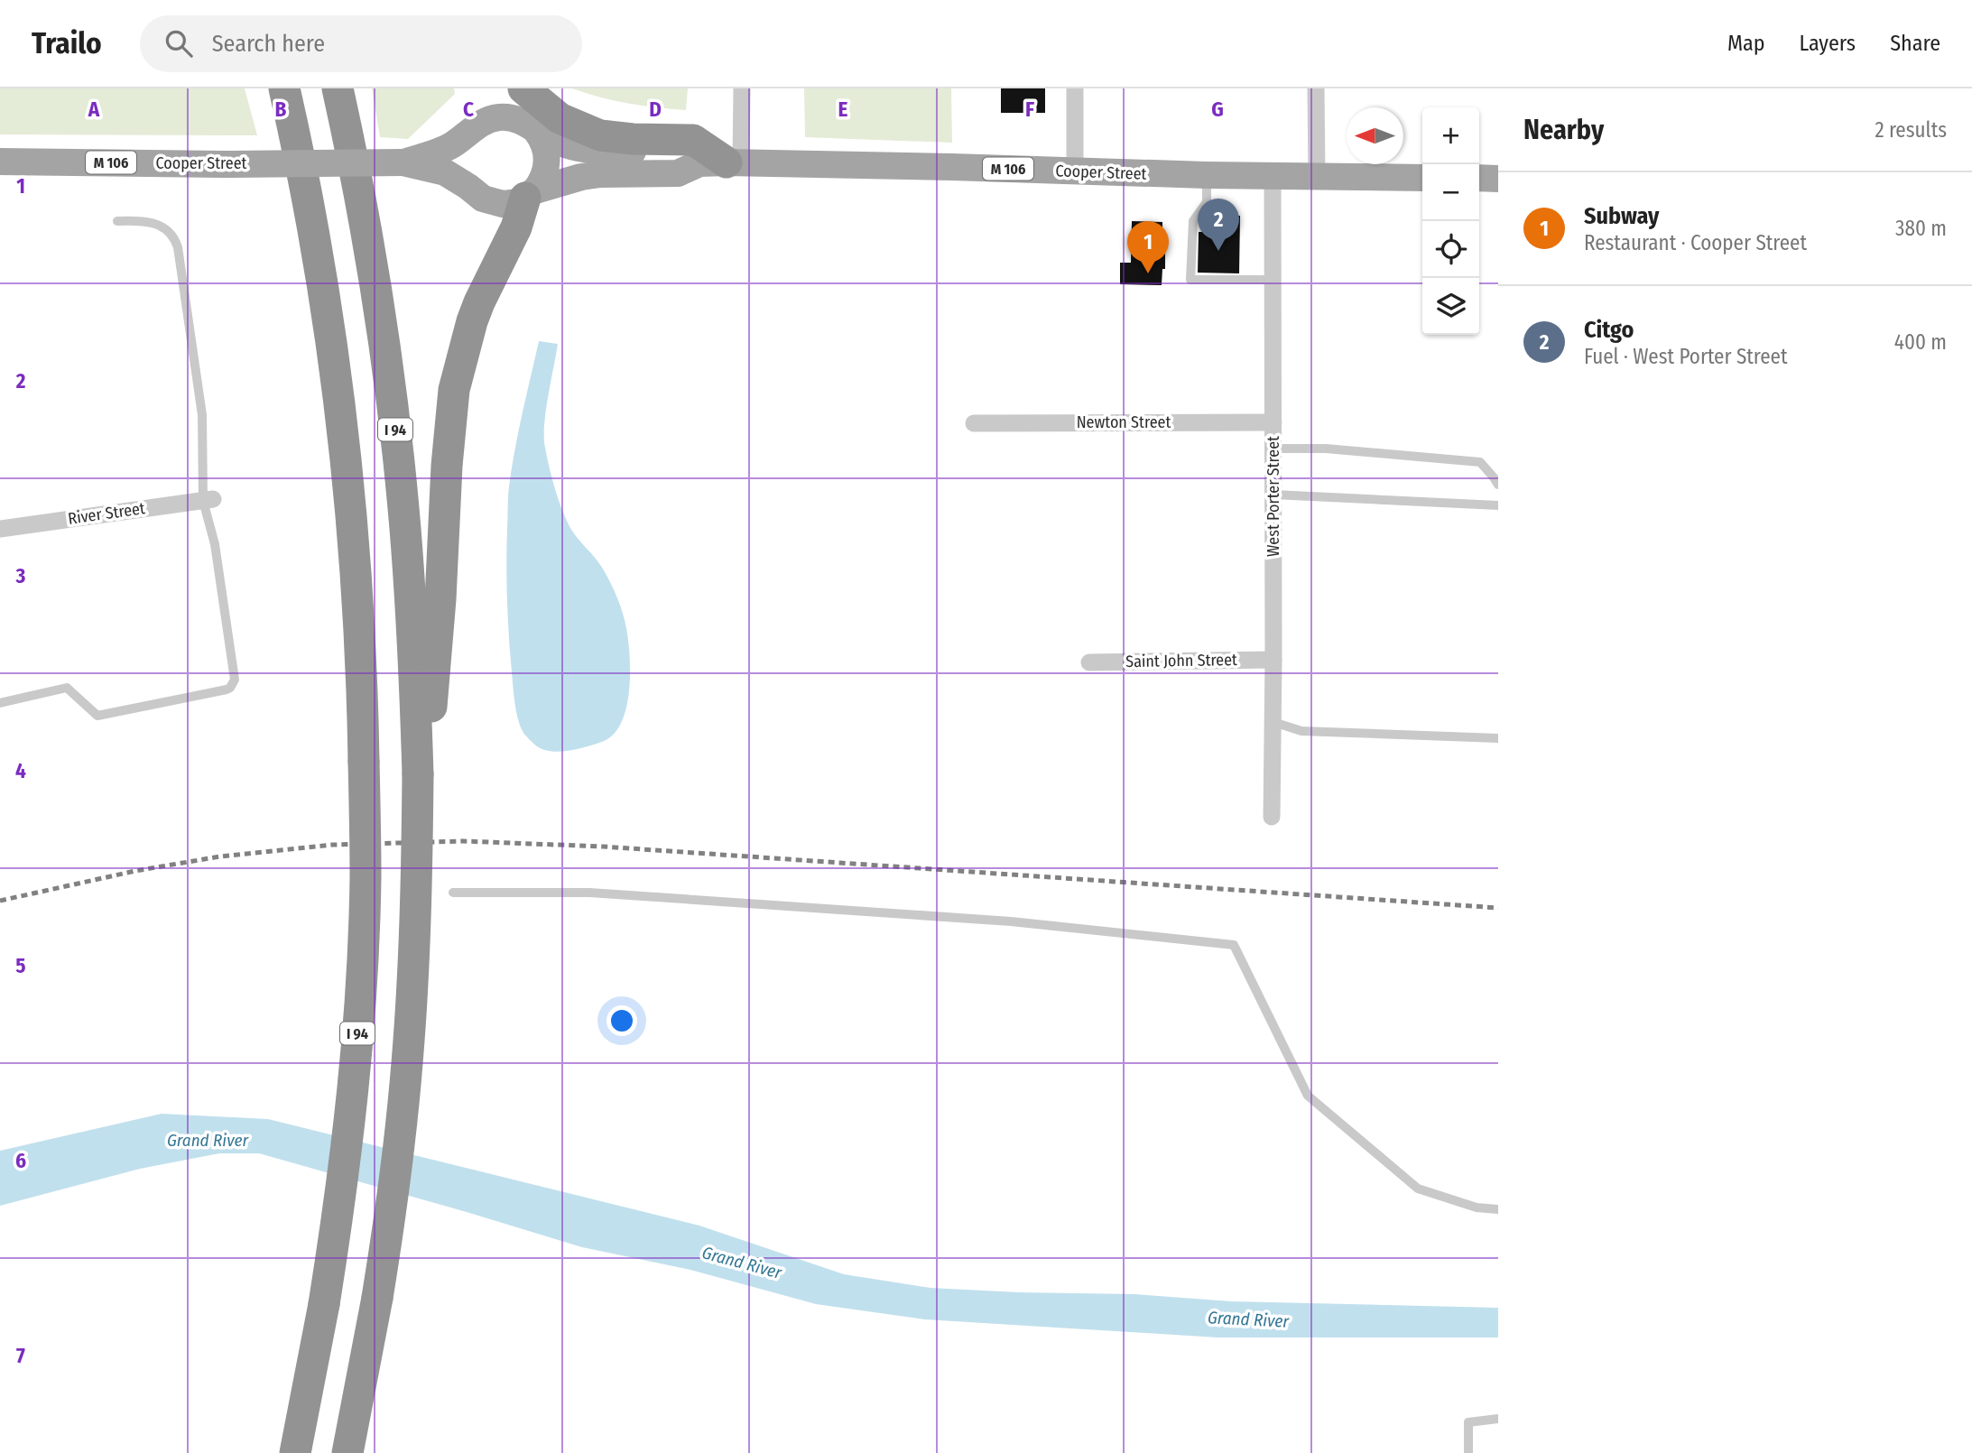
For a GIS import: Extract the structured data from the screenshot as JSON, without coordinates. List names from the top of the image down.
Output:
{
  "streets": {
    "highway": ["I 94"],
    "main road": ["M 106", "Cooper Street"],
    "street": [
      "Newton Street",
      "West Porter Street",
      "River Street",
      "Saint John Street"
    ]
  },
  "crossings": [
    ["Cooper Street", "West Porter Street"],
    ["Newton Street", "West Porter Street"],
    ["West Porter Street", "Saint John Street"]
  ],
  "water": ["Grand River"],
  "north": "left",
  "page": {
    "header": "Trailo",
    "search": "Search here",
    "nav": ["Map", "Layers", "Share"],
    "heading": ["Nearby", "2 results"],
    "map_buttons": ["+", "−"],
    "list": [
      {
        "mark": "1",
        "name": "Subway",
        "note": "Restaurant · Cooper Street",
        "value": "380 m"
      },
      {
        "mark": "2",
        "name": "Citgo",
        "note": "Fuel · West Porter Street",
        "value": "400 m"
      }
    ],
    "pins": ["2", "1"]
  },
  "grid": {
    "columns": [
      "A",
      "B",
      "C",
      "D",
      "E",
      "F",
      "G"
    ],
    "rows": [
      "1",
      "2",
      "3",
      "4",
      "5",
      "6",
      "7"
    ]
  }
}
